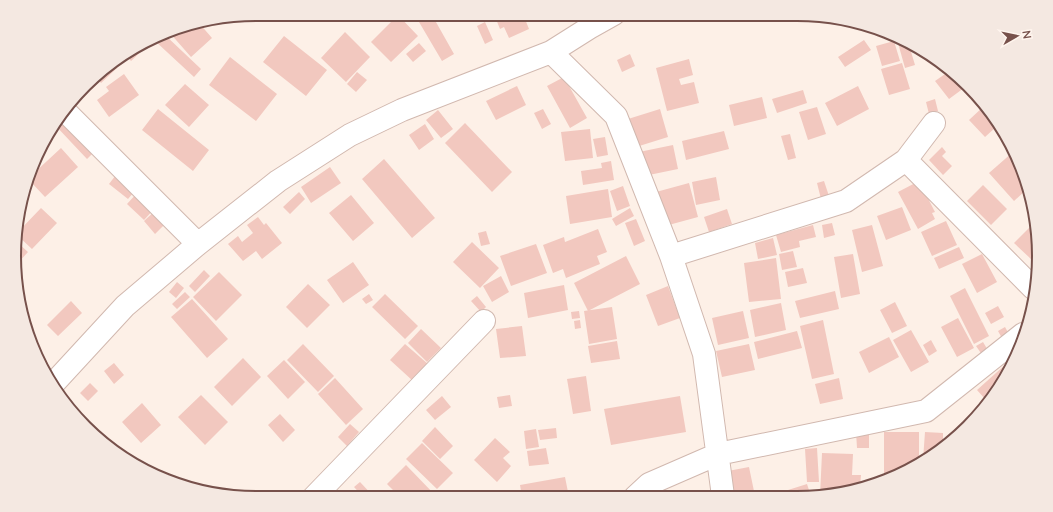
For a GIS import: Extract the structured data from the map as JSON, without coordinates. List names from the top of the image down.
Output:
{
  "north": "right"
}
